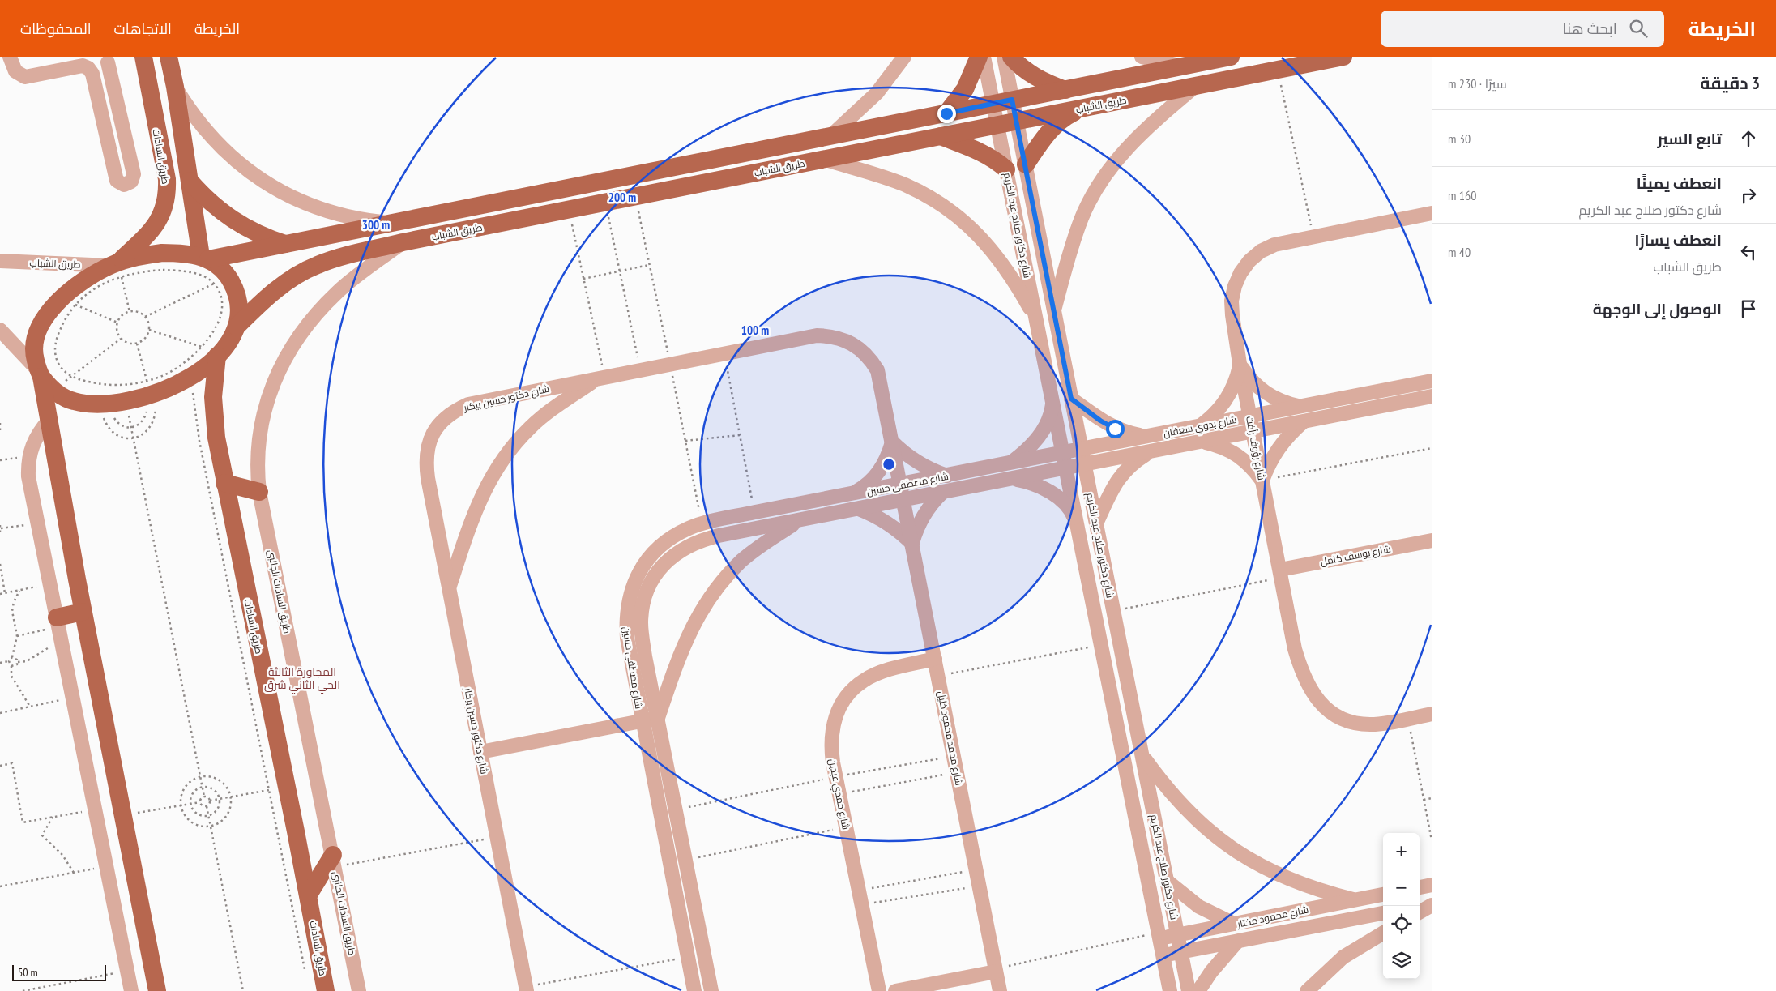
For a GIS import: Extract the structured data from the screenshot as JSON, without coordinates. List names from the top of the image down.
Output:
{
  "streets": {
    "main road": ["طريق الشباب", "طريق السادات"],
    "street": [
      "شارع دكتور صلاح عبد الكريم",
      "شارع دكتور حسين بيكار",
      "شارع بدوي سعفان",
      "شارع رؤوف رأفت",
      "شارع مصطفى حسين",
      "شارع يوسف كامل",
      "طريق السادات الجانبى",
      "شارع محمد محمود خليل",
      "شارع حمدي عبدين",
      "شارع محمود مختار"
    ]
  },
  "crossings": [
    ["طريق الشباب", "طريق السادات"],
    ["طريق الشباب", "شارع دكتور صلاح عبد الكريم"],
    ["طريق الشباب", "طريق السادات الجانبى"],
    ["شارع دكتور صلاح عبد الكريم", "شارع بدوي سعفان"],
    ["شارع دكتور صلاح عبد الكريم", "شارع مصطفى حسين"],
    ["شارع دكتور صلاح عبد الكريم", "شارع محمود مختار"],
    ["شارع دكتور حسين بيكار", "شارع مصطفى حسين"],
    ["شارع دكتور حسين بيكار", "شارع محمد محمود خليل"],
    ["شارع بدوي سعفان", "شارع رؤوف رأفت"],
    ["شارع بدوي سعفان", "شارع مصطفى حسين"],
    ["شارع رؤوف رأفت", "شارع يوسف كامل"],
    ["شارع مصطفى حسين", "شارع محمد محمود خليل"],
    ["شارع محمد محمود خليل", "شارع حمدي عبدين"]
  ],
  "districts": ["المجاورة الثالثة الحي الثاني شرق"],
  "scale_bar": "50 m",
  "page": {
    "header": "الخريطة",
    "search": "ابحث هنا",
    "nav": ["الخريطة", "الاتجاهات", "المحفوظات"],
    "heading": ["3 دقيقة", "سيرًا · 230 m"],
    "list": [
      ["تابع السير", "30 m"],
      ["انعطف يمينًا", "شارع دكتور صلاح عبد الكريم", "160 m"],
      ["انعطف يسارًا", "طريق الشباب", "40 m"],
      "الوصول إلى الوجهة"
    ],
    "map_buttons": ["+", "−"],
    "scale": "50 m"
  },
  "rings": ["200 m", "300 m", "100 m"]
}
